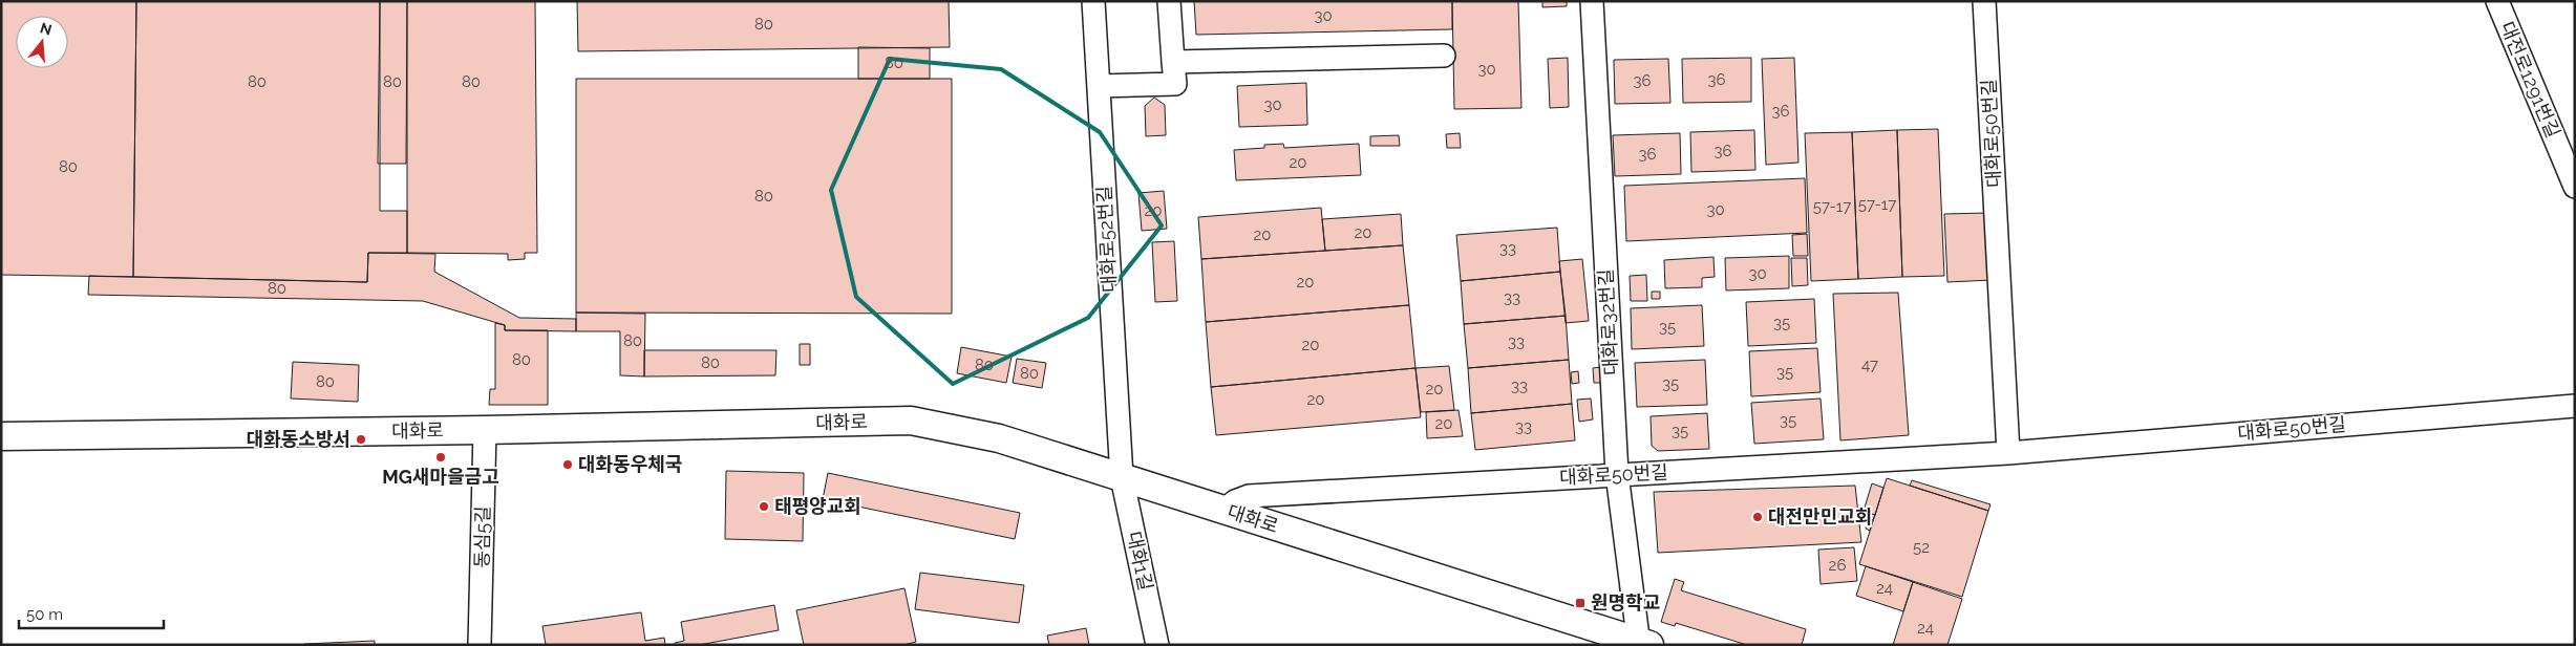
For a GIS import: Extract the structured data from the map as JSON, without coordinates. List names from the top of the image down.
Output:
{
  "streets": {
    "main road": ["대화로"],
    "street": [
      "대전로1291번길",
      "대화로50번길",
      "대화로52번길",
      "대화로32번길",
      "동심5길",
      "대화1길"
    ]
  },
  "crossings": [
    ["대화로50번길", "대화로32번길"],
    ["대화로50번길", "대화로"],
    ["대화로52번길", "대화로"],
    ["대화로52번길", "대화1길"],
    ["대화로32번길", "대화로"],
    ["대화로", "동심5길"],
    ["대화로", "대화1길"]
  ],
  "places": {
    "other": [
      "대화동소방서",
      "MG새마을금고",
      "대화동우체국",
      "태평양교회",
      "대전만민교회"
    ],
    "transit": ["원명학교"]
  },
  "house_numbers": [
    "30",
    "80",
    "80",
    "30",
    "36",
    "36",
    "80",
    "80",
    "80",
    "30",
    "36",
    "36",
    "36",
    "20",
    "80",
    "80",
    "57-17",
    "57-17",
    "30",
    "20",
    "20",
    "20",
    "33",
    "30",
    "20",
    "80",
    "33",
    "35",
    "35",
    "80",
    "33",
    "20",
    "80",
    "80",
    "80",
    "47",
    "35",
    "80",
    "80",
    "35",
    "33",
    "20",
    "20",
    "35",
    "20",
    "33",
    "35",
    "52",
    "26",
    "24",
    "24"
  ],
  "scale_bar": "50 m",
  "north": "top"
}
